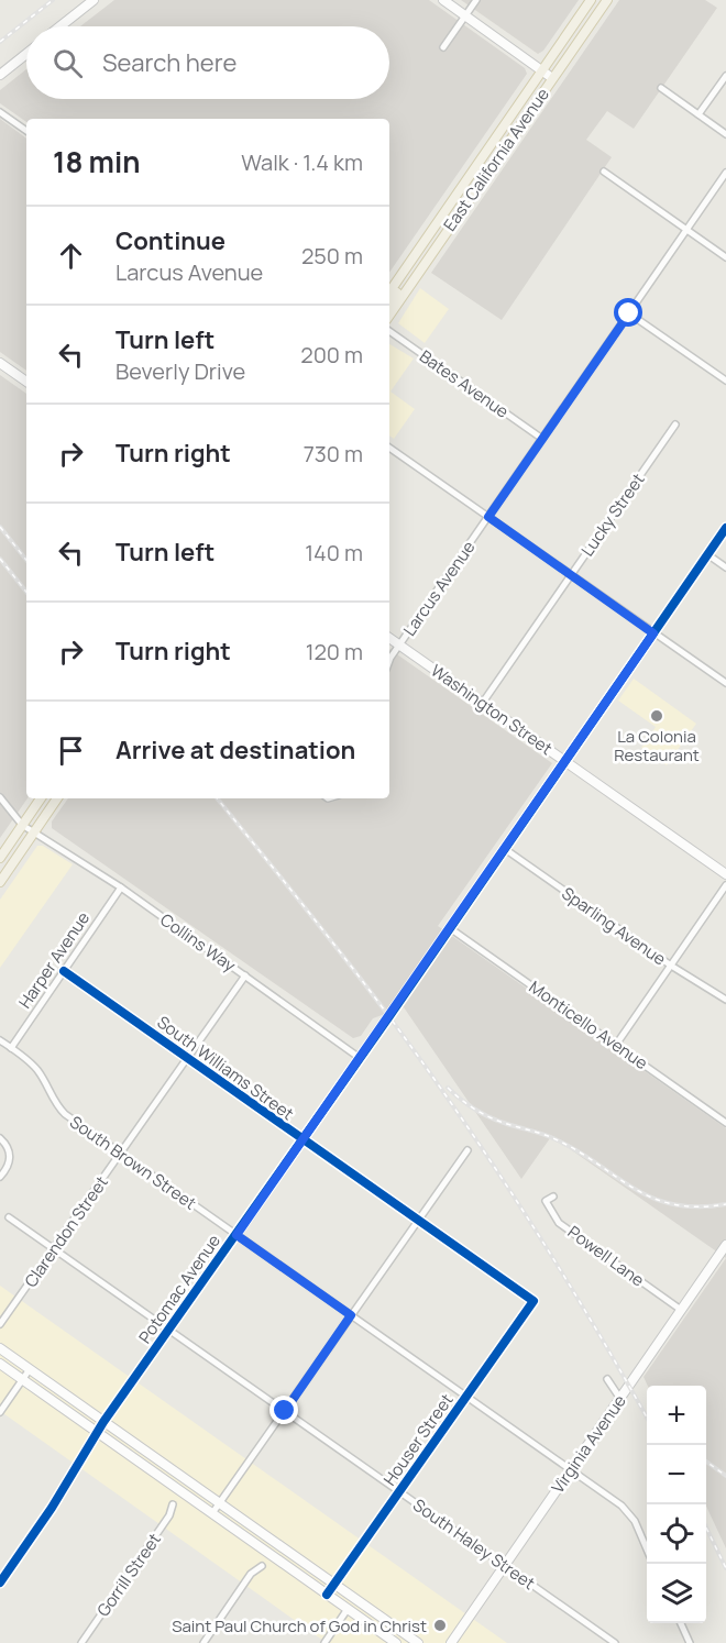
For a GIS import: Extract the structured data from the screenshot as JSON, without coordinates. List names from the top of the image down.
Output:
{
  "streets": {
    "main road": ["East California Avenue"],
    "street": [
      "Bates Avenue",
      "Lucky Street",
      "Larcus Avenue",
      "Washington Street",
      "Sparling Avenue",
      "Collins Way",
      "Harper Avenue",
      "Monticello Avenue",
      "South Williams Street",
      "South Brown Street",
      "Clarendon Street",
      "Powell Lane",
      "Potomac Avenue",
      "Houser Street",
      "Virginia Avenue",
      "South Haley Street",
      "Gorrill Street"
    ]
  },
  "crossings": [
    ["Bates Avenue", "Larcus Avenue"],
    ["Lucky Street", "Washington Street"],
    ["Larcus Avenue", "Washington Street"],
    ["Washington Street", "Potomac Avenue"],
    ["Sparling Avenue", "Potomac Avenue"],
    ["Collins Way", "Harper Avenue"],
    ["Collins Way", "Clarendon Street"],
    ["Collins Way", "Potomac Avenue"],
    ["Harper Avenue", "South Williams Street"],
    ["Harper Avenue", "South Brown Street"],
    ["Monticello Avenue", "Potomac Avenue"],
    ["South Williams Street", "Clarendon Street"],
    ["South Williams Street", "Potomac Avenue"],
    ["South Williams Street", "Houser Street"],
    ["South Brown Street", "Clarendon Street"],
    ["South Brown Street", "Potomac Avenue"],
    ["South Brown Street", "Houser Street"],
    ["South Brown Street", "Virginia Avenue"],
    ["Clarendon Street", "South Haley Street"],
    ["Powell Lane", "Virginia Avenue"],
    ["Potomac Avenue", "South Haley Street"],
    ["Houser Street", "South Haley Street"],
    ["Virginia Avenue", "South Haley Street"]
  ],
  "places": ["La Colonia Restaurant", "Saint Paul Church of God in Christ"],
  "page": {
    "search": "Search here",
    "heading": ["18 min", "Walk · 1.4 km"],
    "list": [
      ["Continue", "Larcus Avenue", "250 m"],
      ["Turn left", "Beverly Drive", "200 m"],
      ["Turn right", "730 m"],
      ["Turn left", "140 m"],
      ["Turn right", "120 m"],
      "Arrive at destination"
    ],
    "map_buttons": ["+", "−"]
  }
}
